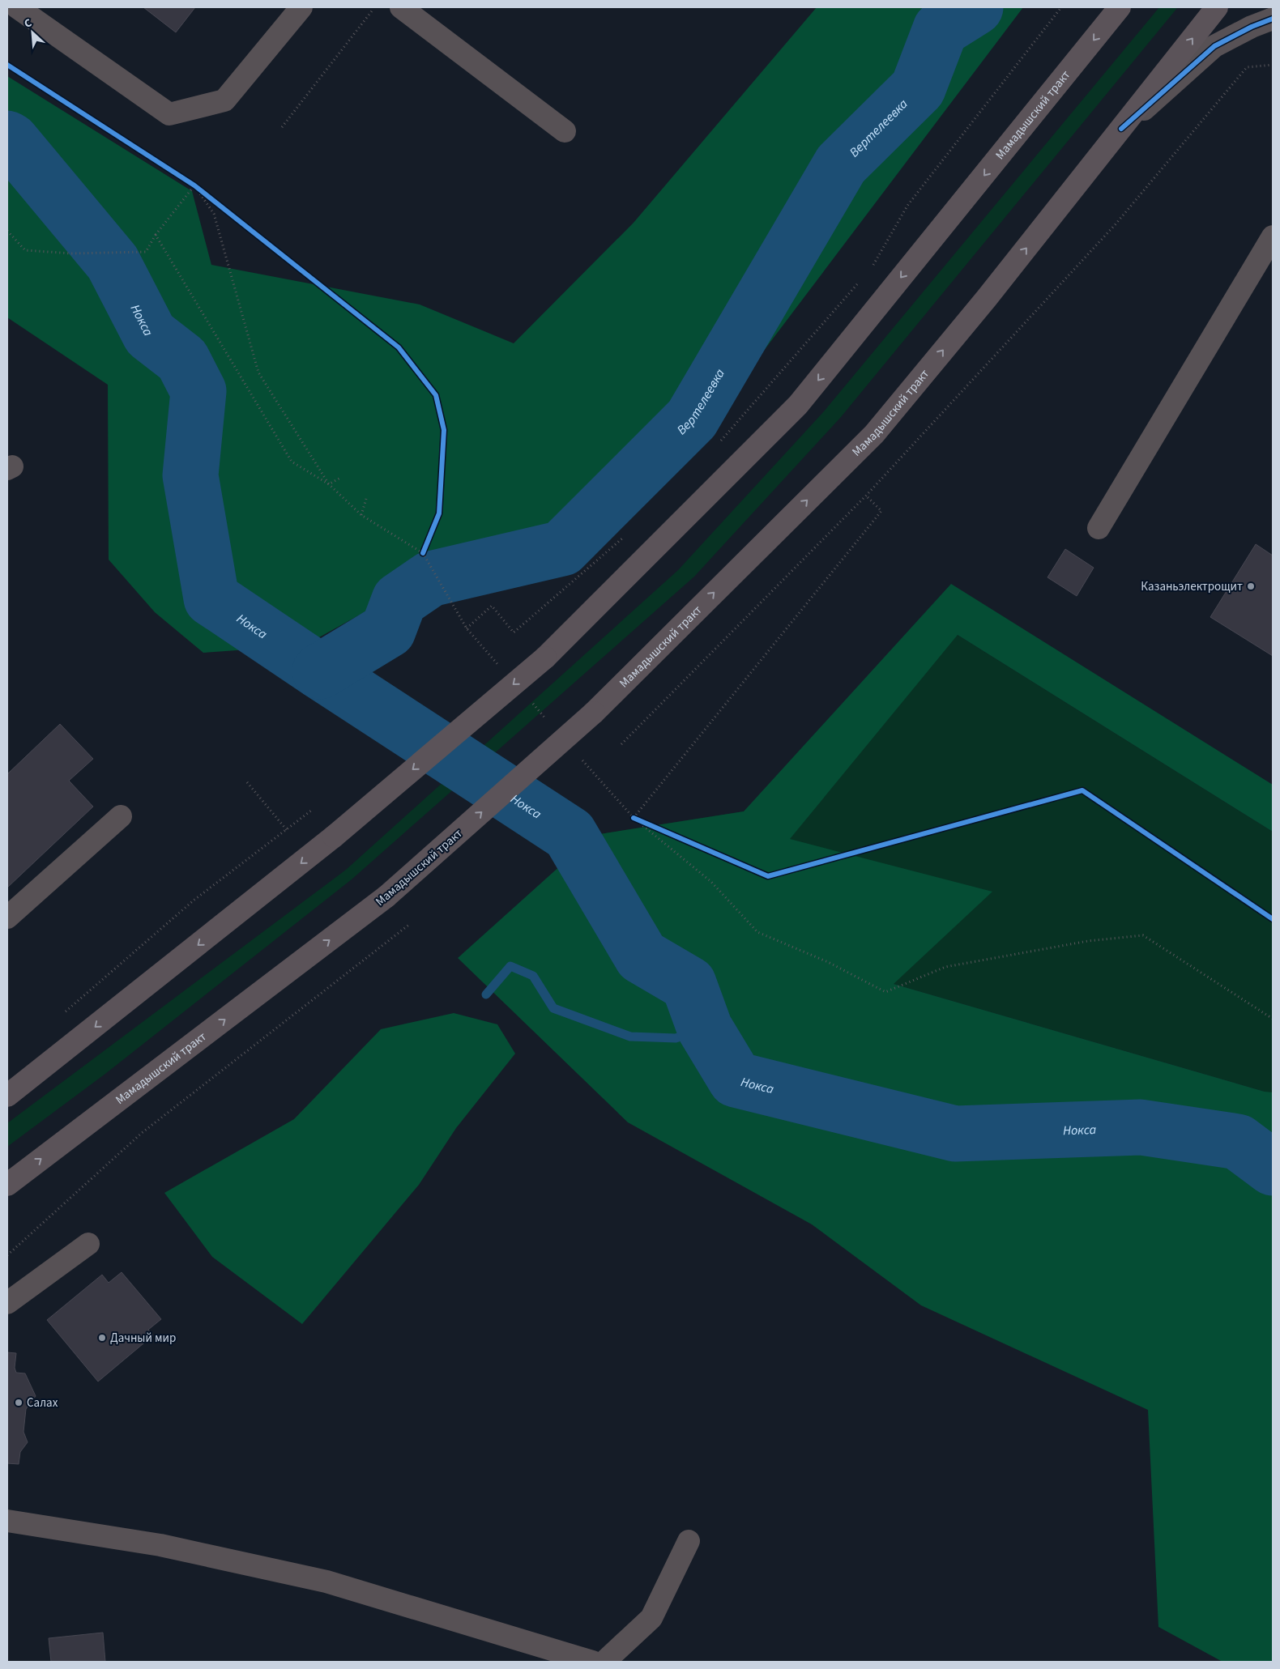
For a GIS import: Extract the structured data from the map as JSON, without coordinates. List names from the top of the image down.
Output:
{
  "streets": {
    "main road": ["Мамадышский тракт"]
  },
  "water": ["Вертелеевка", "Нокса"],
  "places": ["Казаньэлектрощит", "Дачный мир", "Салах"],
  "north": "top left"
}
